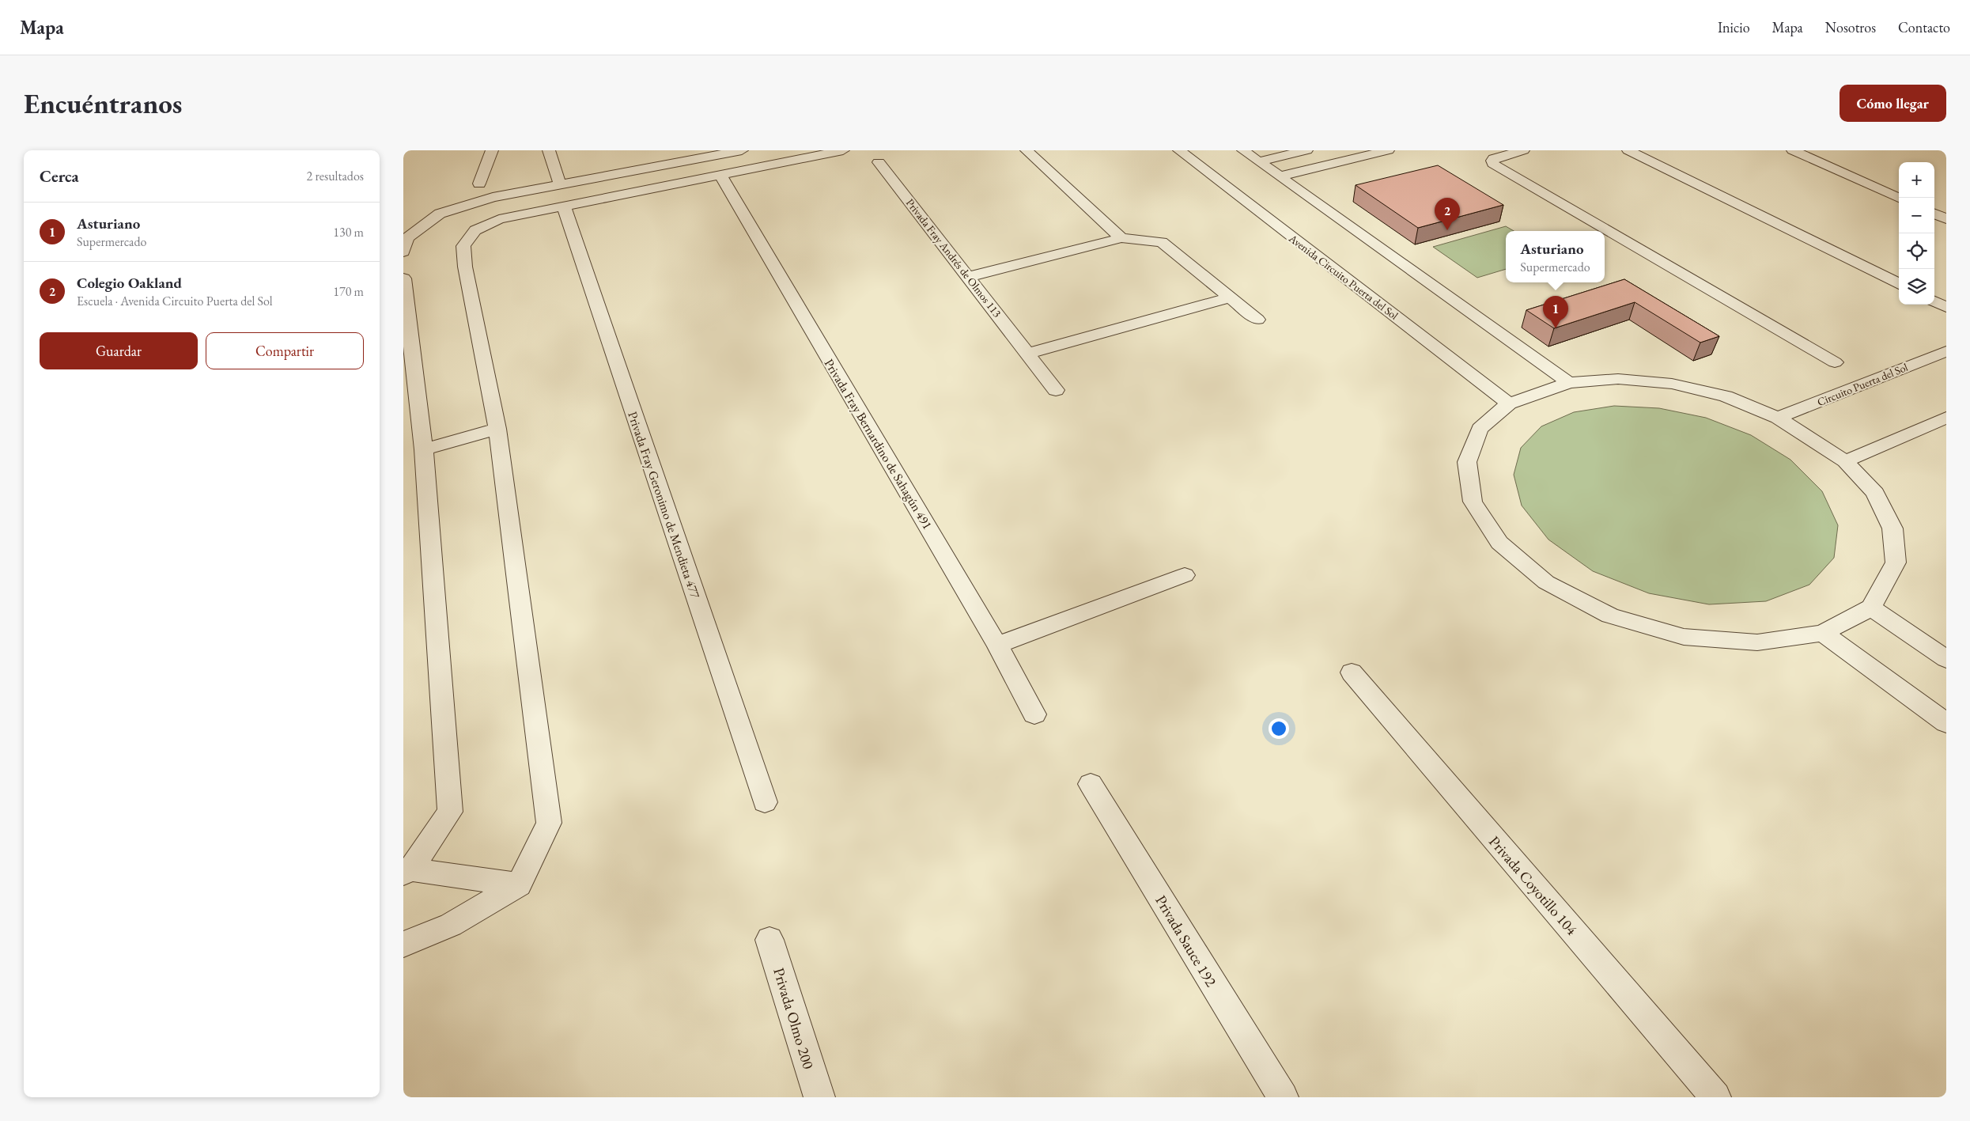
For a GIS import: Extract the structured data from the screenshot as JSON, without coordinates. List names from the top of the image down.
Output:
{
  "streets": {
    "street": [
      "Privada Fray Andrés de Olmos 113",
      "Avenida Circuito Puerta del Sol",
      "Circuito Puerta del Sol",
      "Privada Fray Bernardino de Sahagún 491",
      "Privada Fray Geronimo de Mendieta 477",
      "Privada Coyotillo 104",
      "Privada Sauce 192",
      "Privada Olmo 200"
    ]
  },
  "page": {
    "header": "Mapa",
    "nav": [
      "Inicio",
      "Mapa",
      "Nosotros",
      "Contacto"
    ],
    "buttons": [
      "Cómo llegar",
      ["Guardar", "Compartir"]
    ],
    "title": "Encuéntranos",
    "heading": ["Cerca", "2 resultados"],
    "map_buttons": ["+", "−"],
    "pins": ["2", "1"],
    "list": [
      {
        "mark": "1",
        "name": "Asturiano",
        "note": "Supermercado",
        "value": "130 m"
      },
      {
        "mark": "2",
        "name": "Colegio Oakland",
        "note": "Escuela · Avenida Circuito Puerta del Sol",
        "value": "170 m"
      }
    ],
    "popup": ["Asturiano", "Supermercado"]
  }
}
